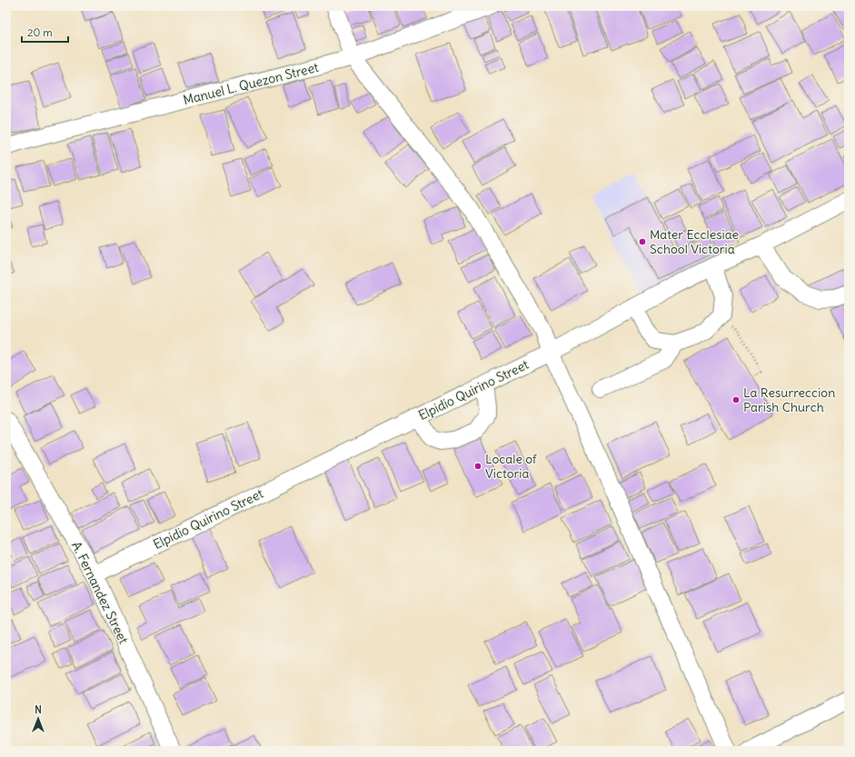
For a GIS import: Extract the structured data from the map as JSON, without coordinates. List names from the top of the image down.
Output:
{
  "streets": {
    "street": ["Manuel L. Quezon Street", "Elpidio Quirino Street", "A. Fernandez Street"]
  },
  "crossings": [
    ["Elpidio Quirino Street", "A. Fernandez Street"]
  ],
  "places": ["Mater Ecclesiae School Victoria", "La Resurreccion Parish Church", "Locale of Victoria"],
  "scale_bar": "20 m",
  "north": "top"
}
